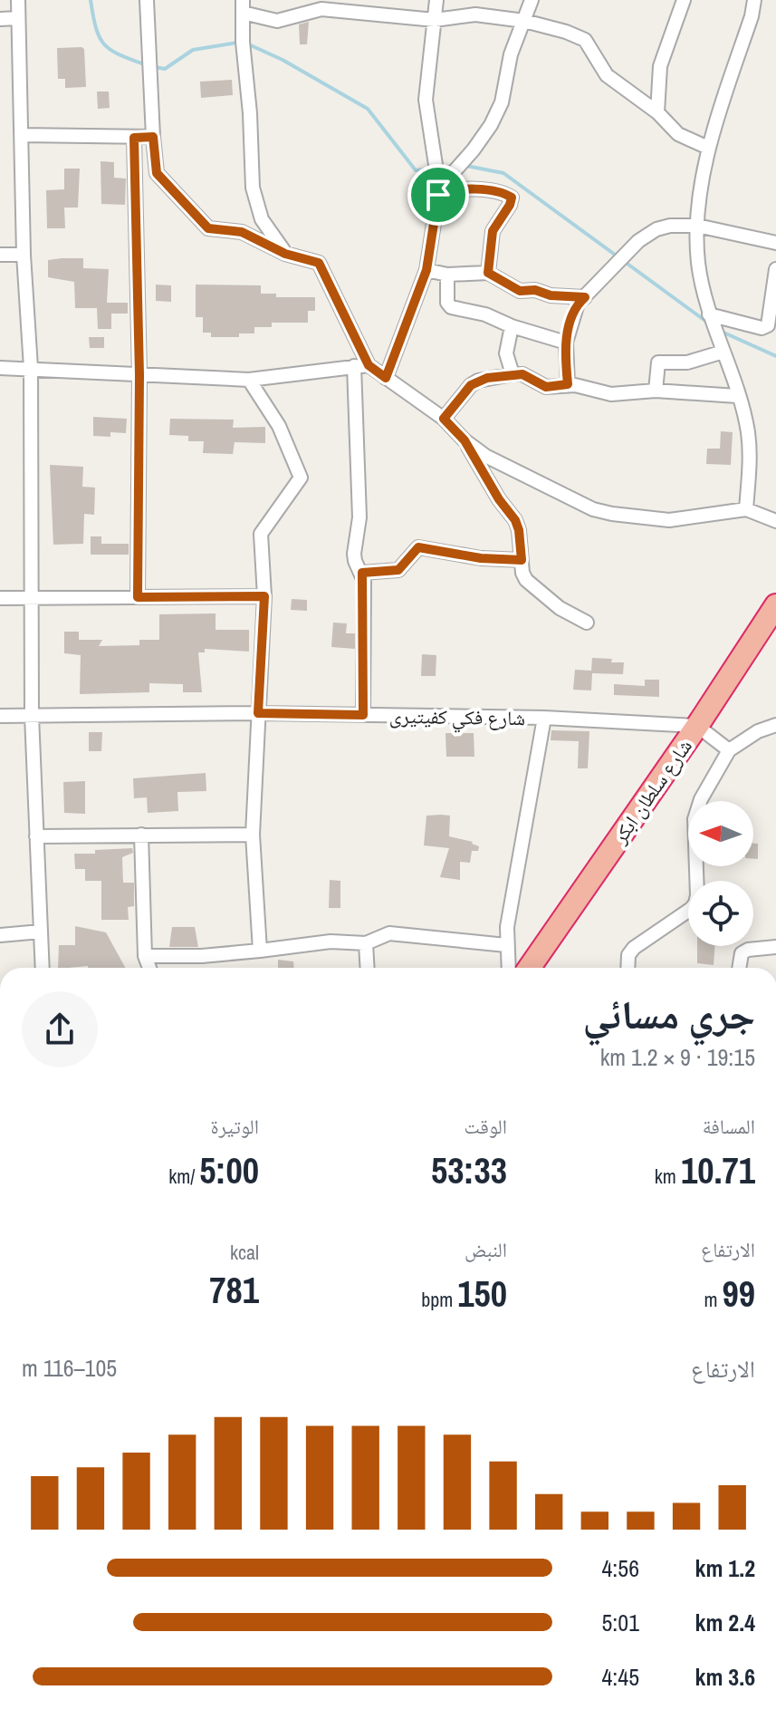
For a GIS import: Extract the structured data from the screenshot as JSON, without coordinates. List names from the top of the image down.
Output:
{
  "streets": {
    "highway": ["شارع سلطان ابكر"],
    "street": ["شارع فكي كفيتيرى"]
  },
  "crossings": [
    ["شارع فكي كفيتيرى", "شارع سلطان ابكر"]
  ],
  "north": "left",
  "page": {
    "heading": ["جري مسائي", "19:15 · 9 × 1.2 km"],
    "stats": [
      ["المسافة", "10.71 km"],
      ["الوقت", "53:33"],
      ["الوتيرة", "5:00 /km"],
      ["الارتفاع", "99 m"],
      ["النبض", "150 bpm"],
      ["kcal", "781"]
    ],
    "chart": ["الارتفاع", "105–116 m"],
    "list": [
      {
        "name": "1.2 km",
        "note": "4:56"
      },
      {
        "name": "2.4 km",
        "note": "5:01"
      },
      {
        "name": "3.6 km",
        "note": "4:45"
      }
    ]
  }
}
